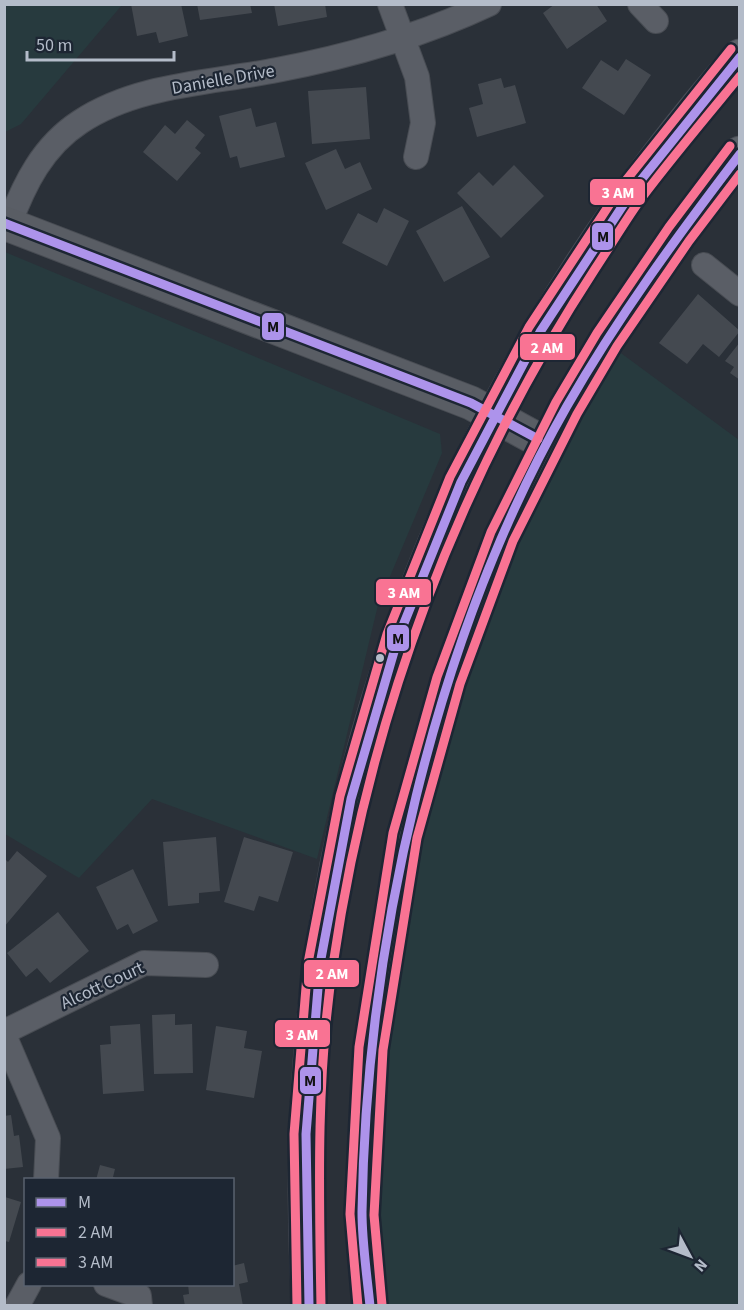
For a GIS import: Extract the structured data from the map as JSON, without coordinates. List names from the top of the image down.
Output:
{
  "streets": {
    "street": ["Danielle Drive", "Alcott Court"]
  },
  "lines": ["transit line M"],
  "legend": ["M", "2 AM", "3 AM"],
  "scale_bar": "50 m",
  "north": "bottom right"
}
